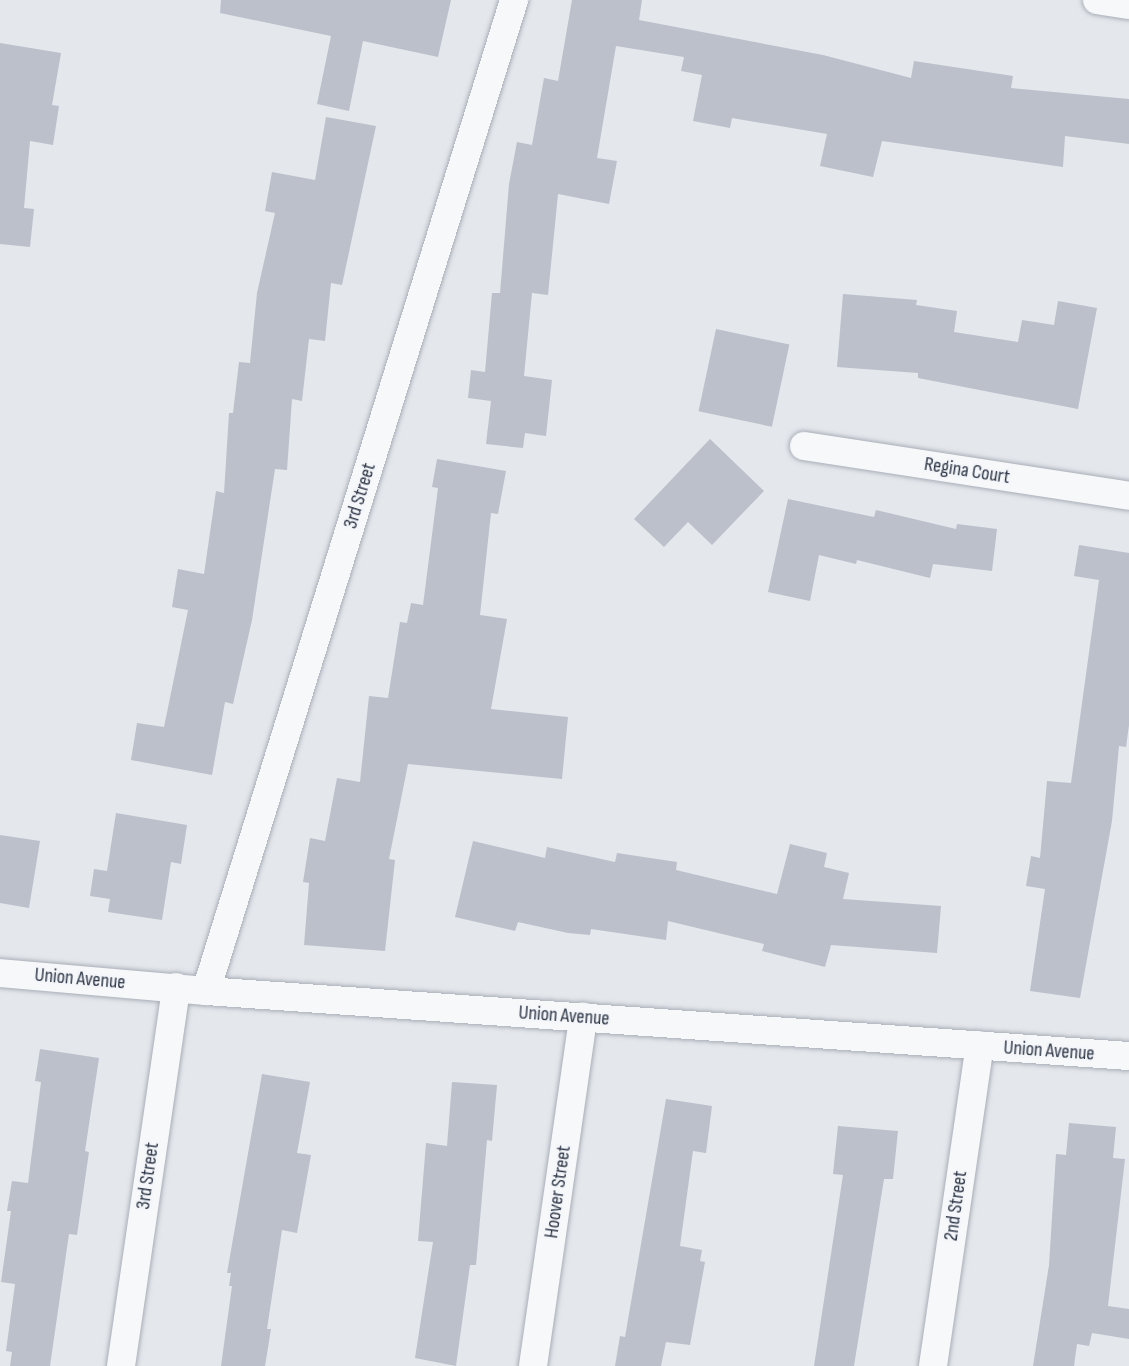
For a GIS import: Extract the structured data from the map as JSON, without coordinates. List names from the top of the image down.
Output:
{
  "streets": {
    "street": [
      "Regina Court",
      "3rd Street",
      "Union Avenue",
      "Hoover Street",
      "2nd Street"
    ]
  },
  "crossings": [
    ["3rd Street", "Union Avenue"],
    ["Union Avenue", "Hoover Street"],
    ["Union Avenue", "2nd Street"]
  ]
}
